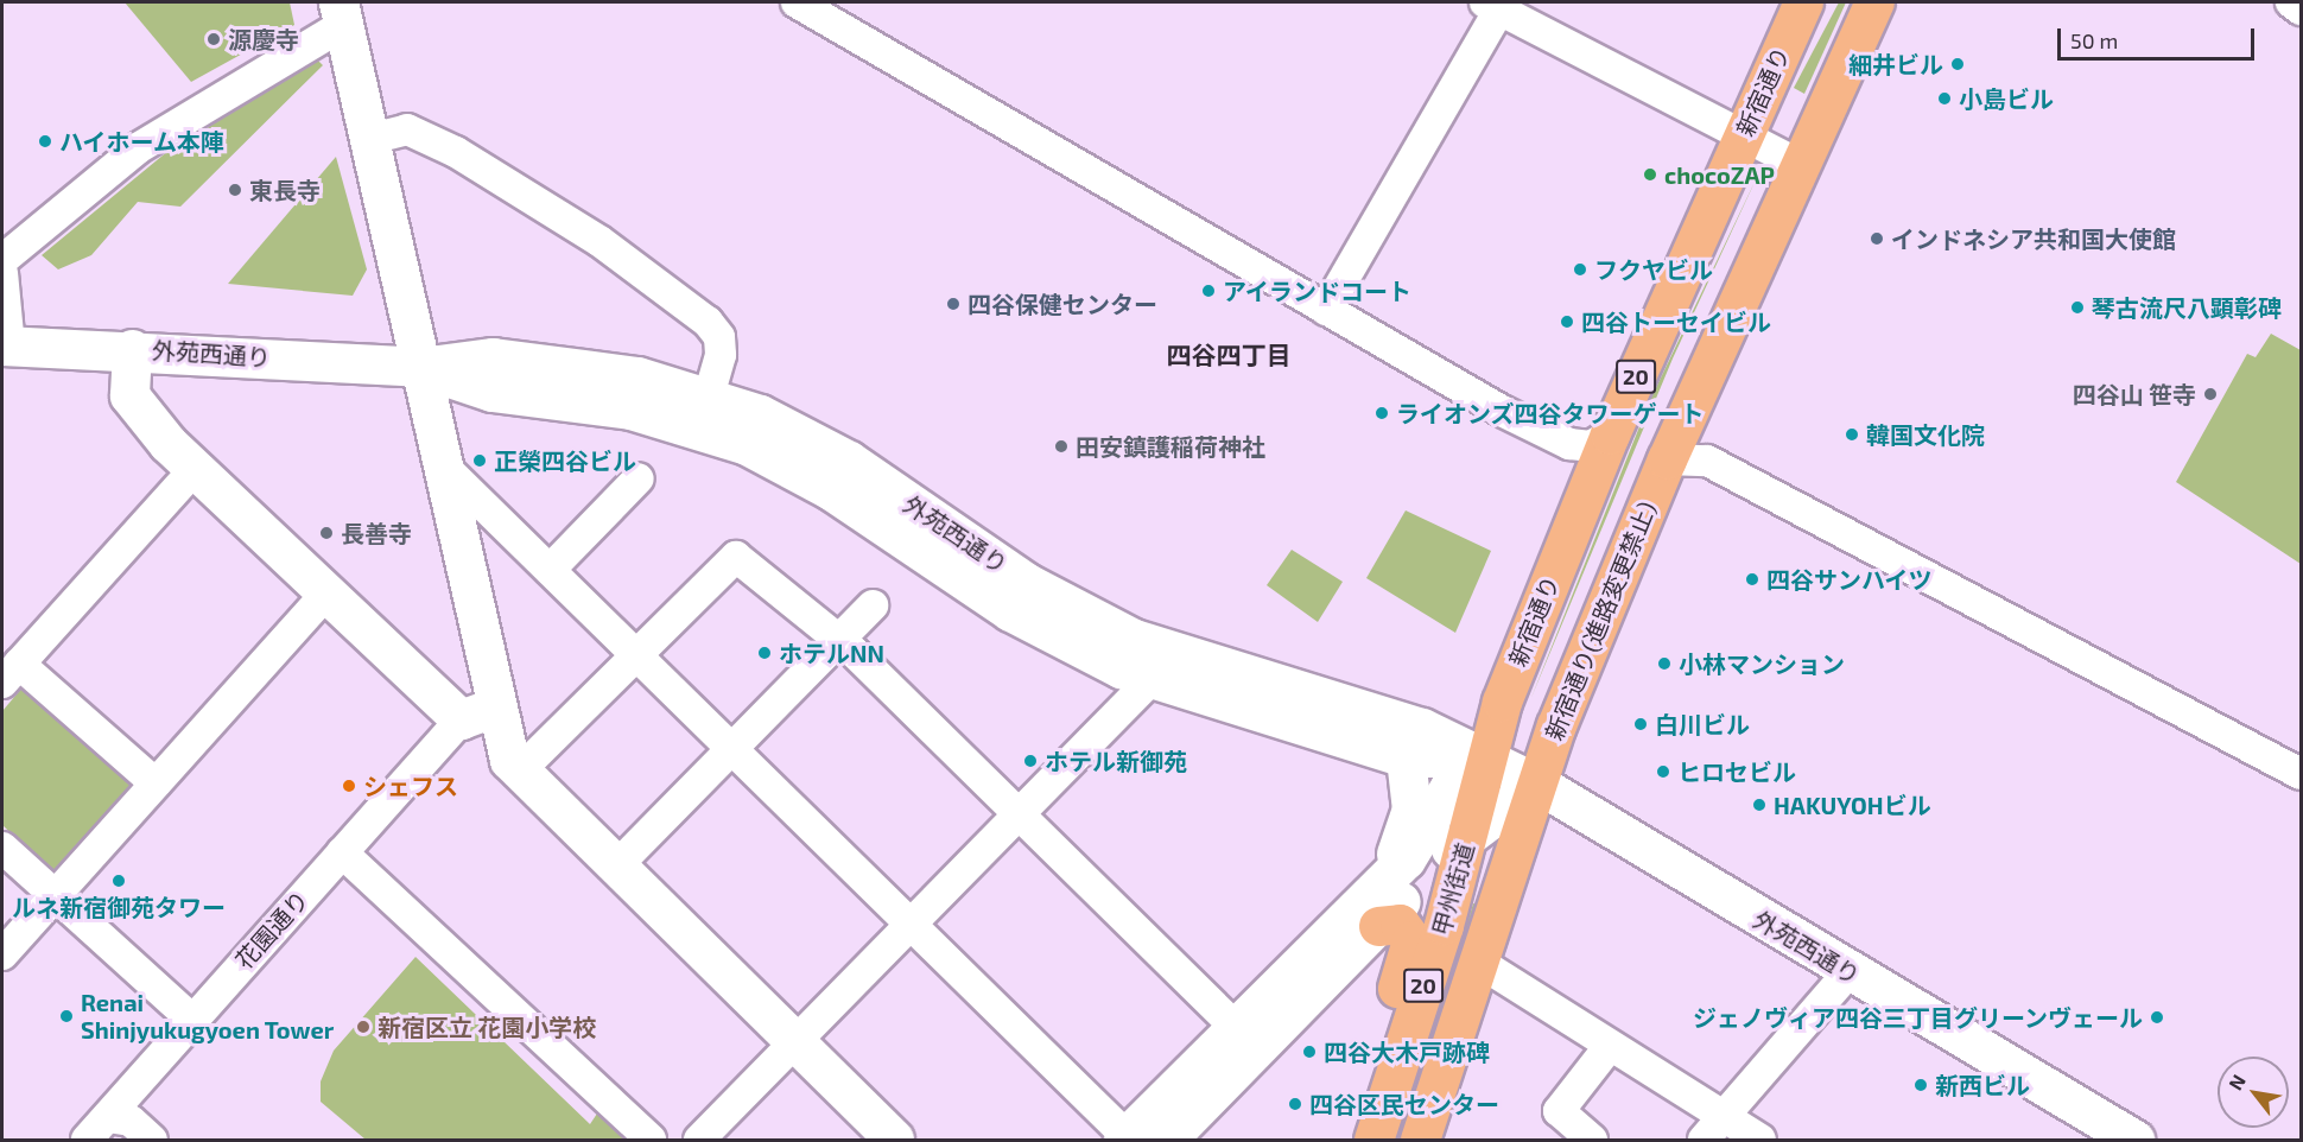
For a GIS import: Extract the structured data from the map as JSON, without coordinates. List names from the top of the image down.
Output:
{
  "streets": {
    "highway": [
      "新宿通り",
      "20",
      "新宿通り(進路変更禁止)",
      "甲州街道"
    ],
    "main road": ["外苑西通り"],
    "street": ["花園通り"]
  },
  "crossings": [
    ["新宿通り", "外苑西通り"],
    ["新宿通り", "甲州街道"],
    ["外苑西通り", "新宿通り(進路変更禁止)"],
    ["外苑西通り", "甲州街道"],
    ["20", "新宿通り(進路変更禁止)"],
    ["新宿通り(進路変更禁止)", "甲州街道"]
  ],
  "districts": ["四谷四丁目"],
  "places": [
    "源慶寺",
    "細井ビル",
    "小島ビル",
    "ハイホーム本陣",
    "chocoZAP",
    "東長寺",
    "インドネシア共和国大使館",
    "フクヤビル",
    "アイランドコート",
    "四谷保健センター",
    "琴古流尺八顕彰碑",
    "四谷トーセイビル",
    "四谷山 笹寺",
    "ライオンズ四谷タワーゲート",
    "韓国文化院",
    "田安鎮護稲荷神社",
    "正榮四谷ビル",
    "長善寺",
    "四谷サンハイツ",
    "ホテルNN",
    "小林マンション",
    "白川ビル",
    "ホテル新御苑",
    "ヒロセビル",
    "シェフス",
    "HAKUYOHビル",
    "ルネ新宿御苑タワー",
    "Renai Shinjyukugyoen Tower",
    "ジェノヴィア四谷三丁目グリーンヴェール",
    "新宿区立 花園小学校",
    "四谷大木戸跡碑",
    "新西ビル",
    "四谷区民センター"
  ],
  "scale_bar": "50 m",
  "north": "top left"
}
